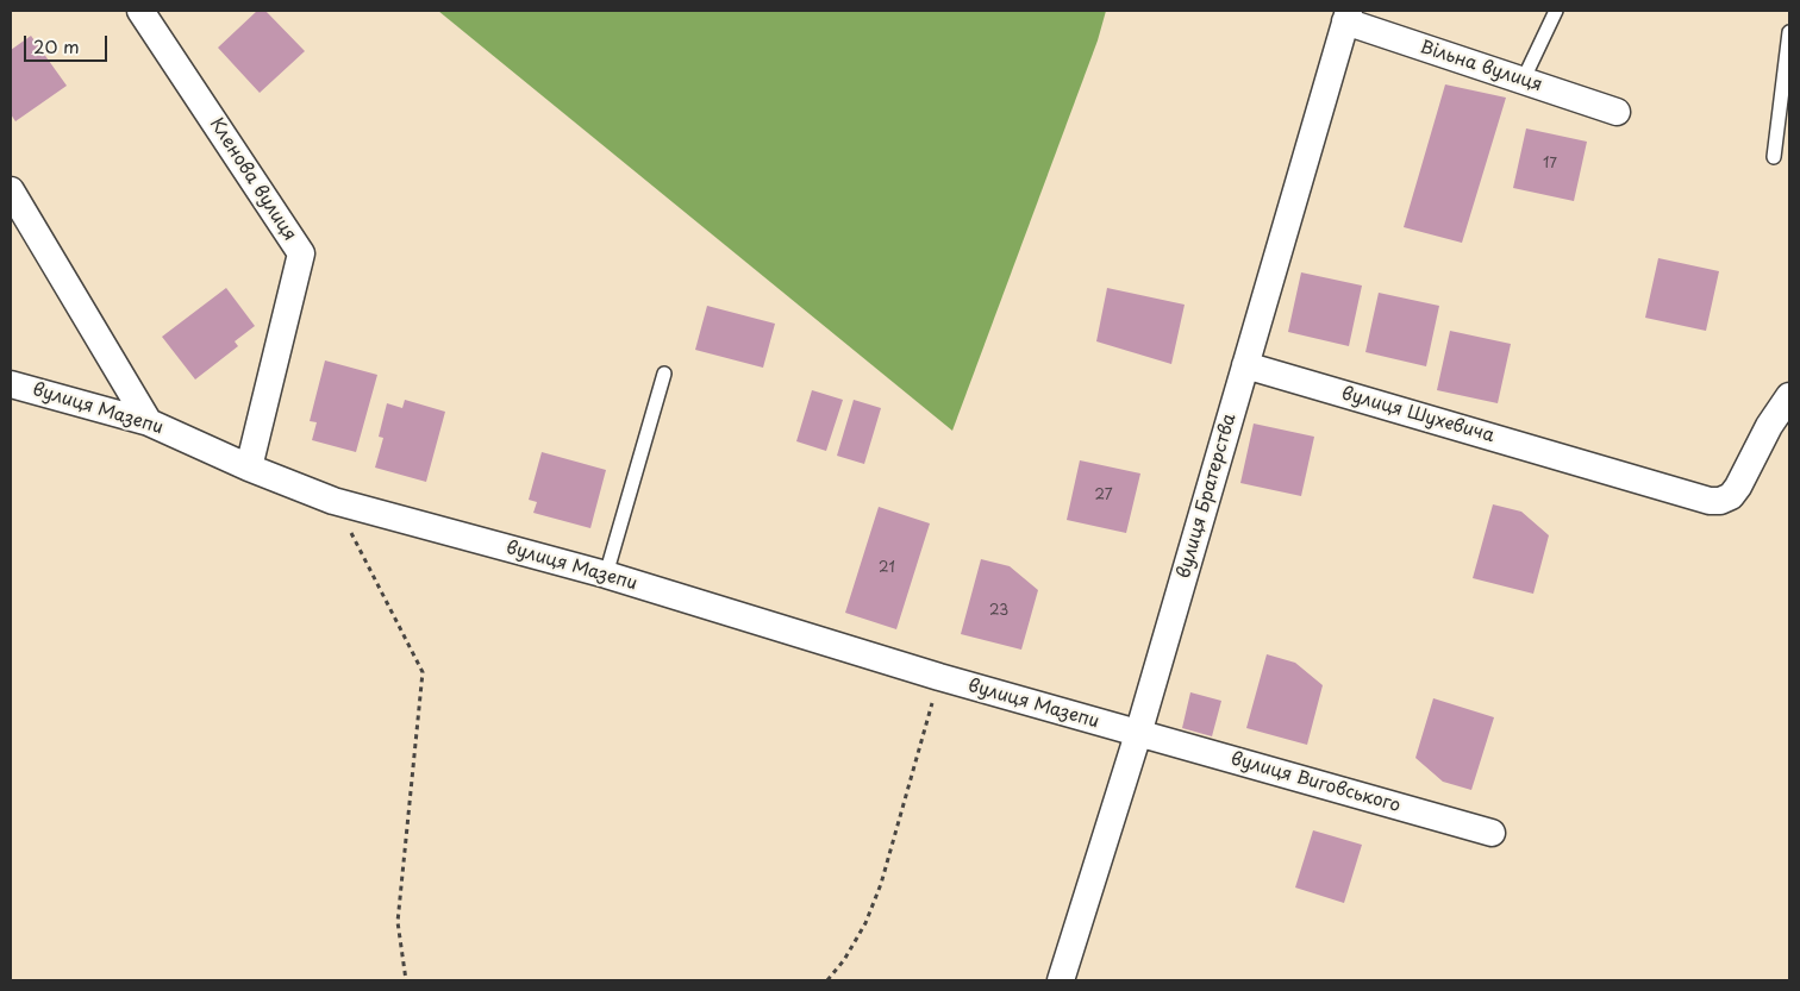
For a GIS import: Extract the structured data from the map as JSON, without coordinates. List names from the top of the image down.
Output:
{
  "streets": {
    "street": [
      "Вільна вулиця",
      "Кленова вулиця",
      "вулиця Мазепи",
      "вулиця Шухевича",
      "вулиця Братерства",
      "вулиця Виговського"
    ]
  },
  "crossings": [
    ["Вільна вулиця", "вулиця Братерства"],
    ["Кленова вулиця", "вулиця Мазепи"],
    ["вулиця Мазепи", "вулиця Братерства"],
    ["вулиця Мазепи", "вулиця Виговського"],
    ["вулиця Шухевича", "вулиця Братерства"],
    ["вулиця Братерства", "вулиця Виговського"]
  ],
  "house_numbers": [
    "17",
    "27",
    "21",
    "23"
  ],
  "scale_bar": "20 m"
}
